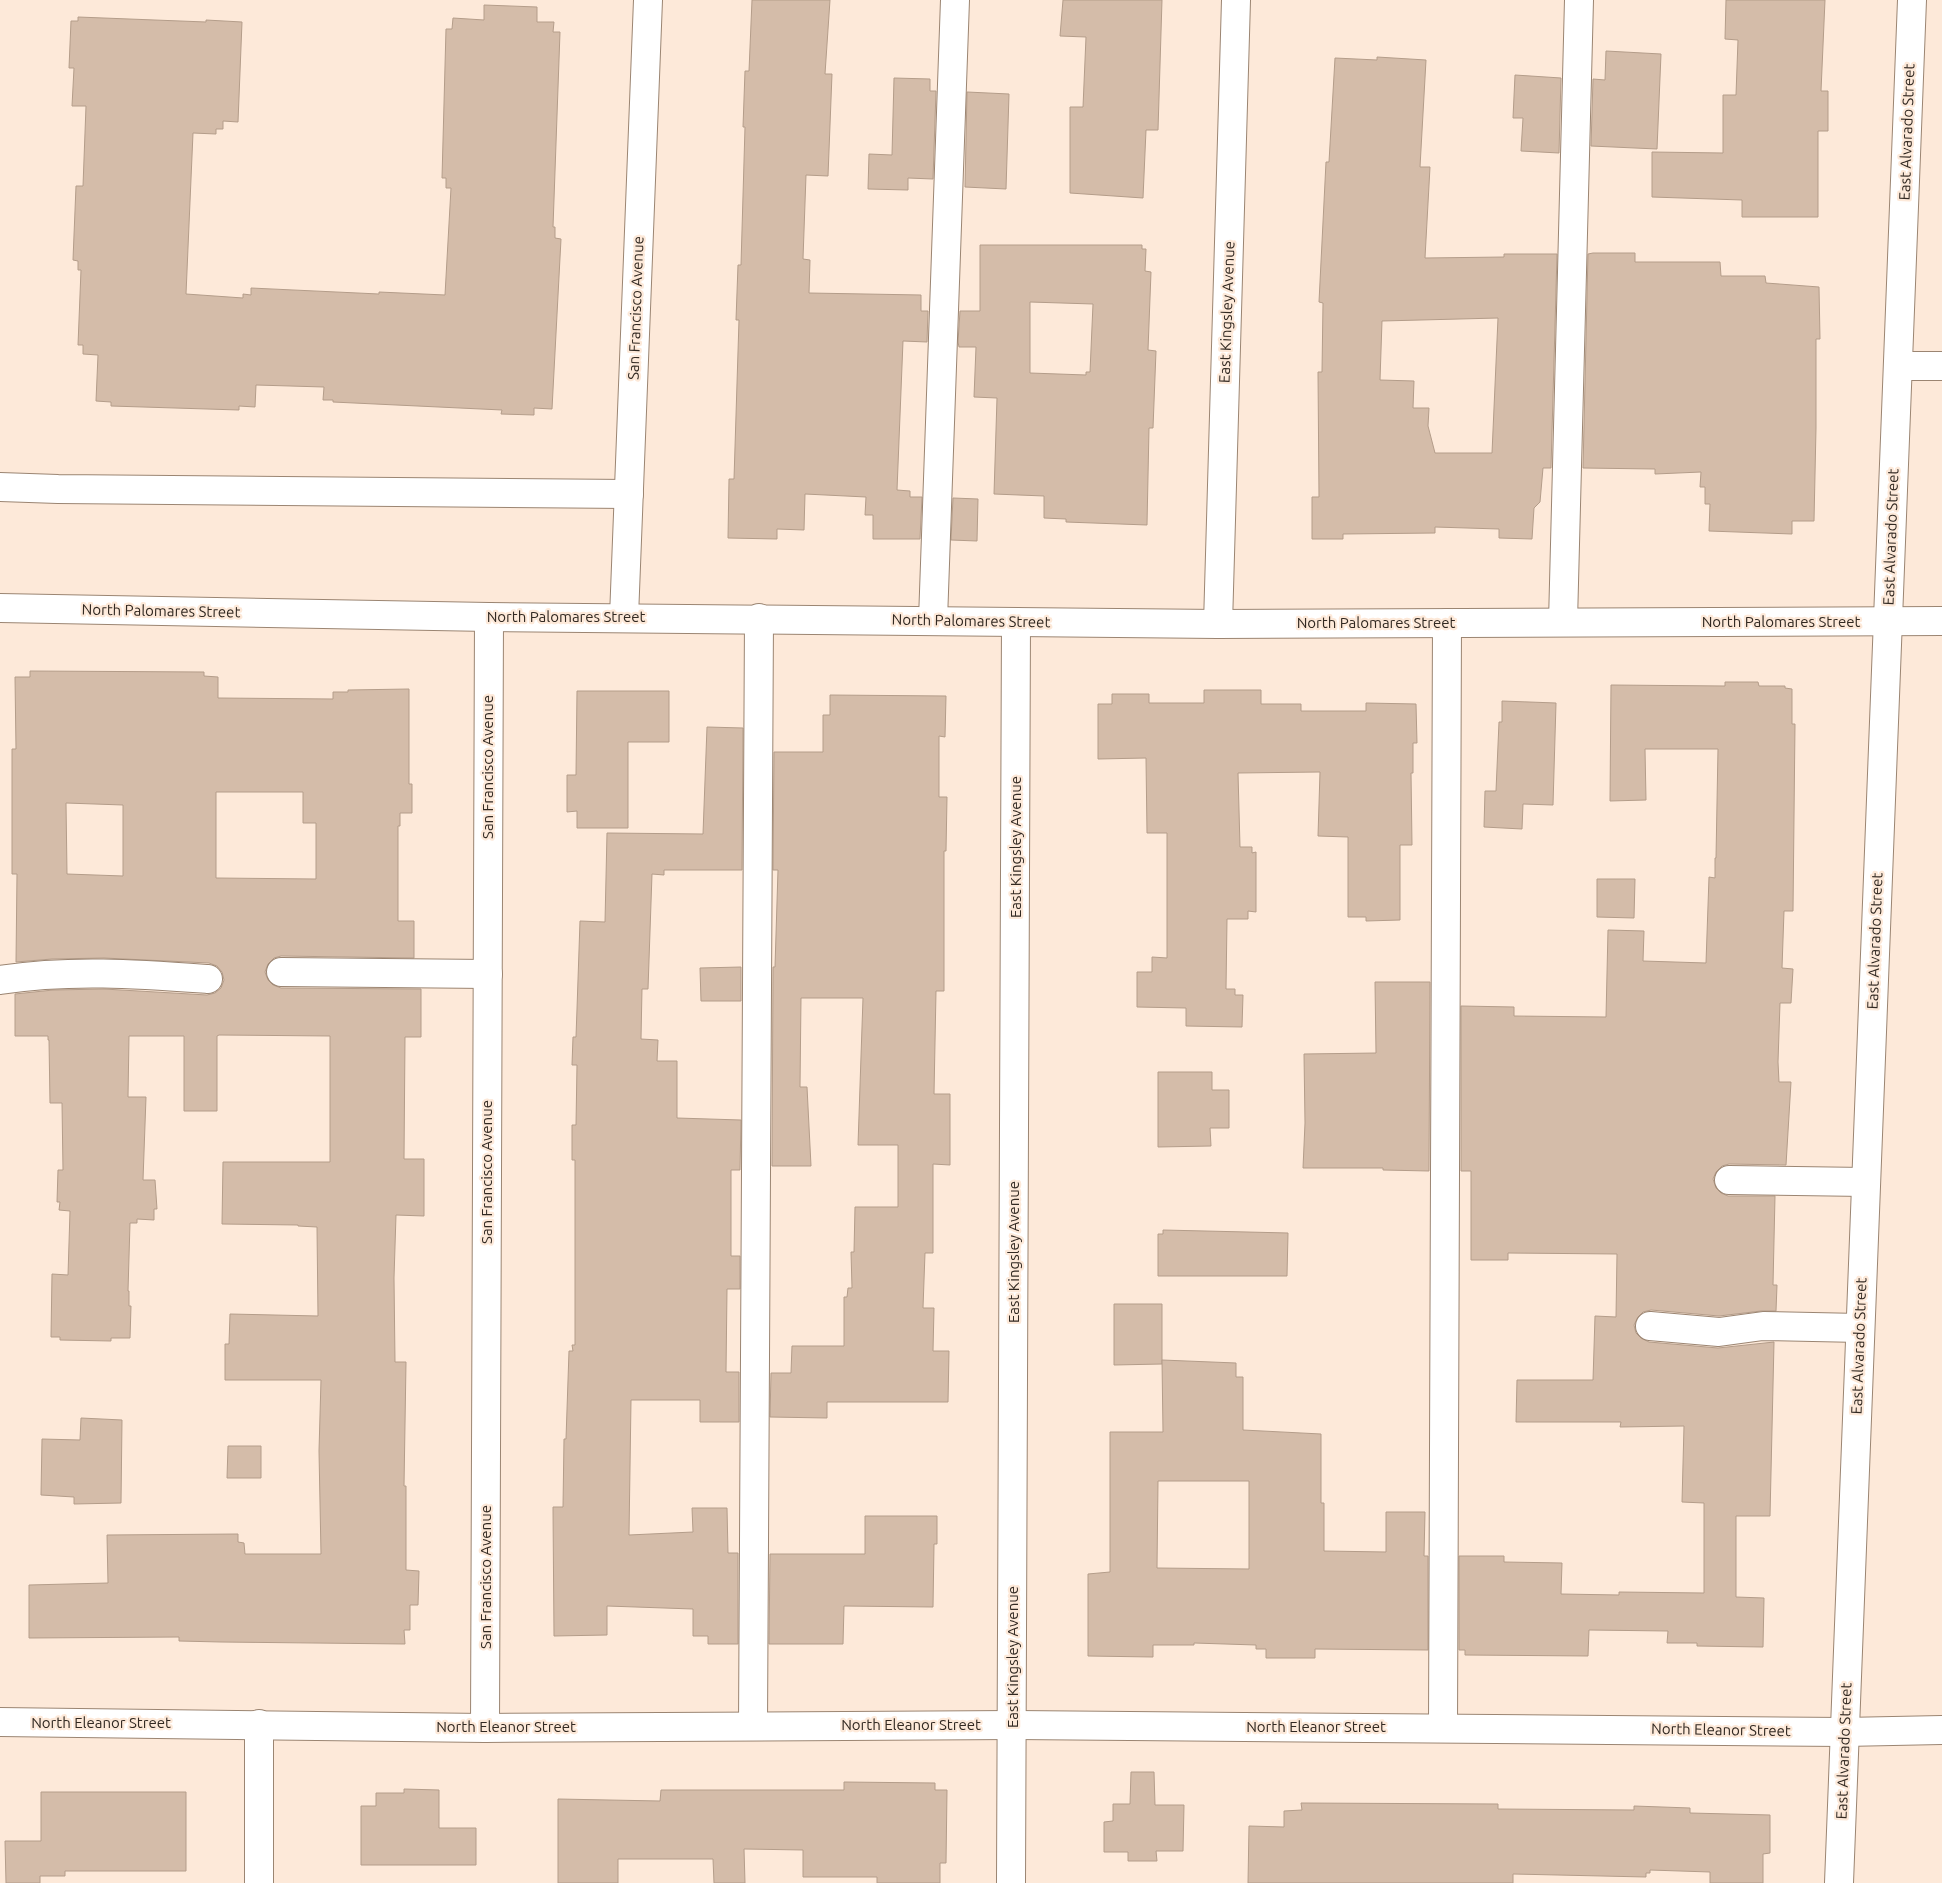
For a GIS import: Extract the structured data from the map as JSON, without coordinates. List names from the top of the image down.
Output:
{
  "streets": {
    "street": [
      "East Alvarado Street",
      "San Francisco Avenue",
      "East Kingsley Avenue",
      "North Palomares Street",
      "North Eleanor Street"
    ]
  },
  "crossings": [
    ["East Alvarado Street", "North Palomares Street"],
    ["East Alvarado Street", "North Eleanor Street"],
    ["San Francisco Avenue", "North Palomares Street"],
    ["San Francisco Avenue", "North Eleanor Street"],
    ["East Kingsley Avenue", "North Palomares Street"],
    ["East Kingsley Avenue", "North Eleanor Street"]
  ]
}
